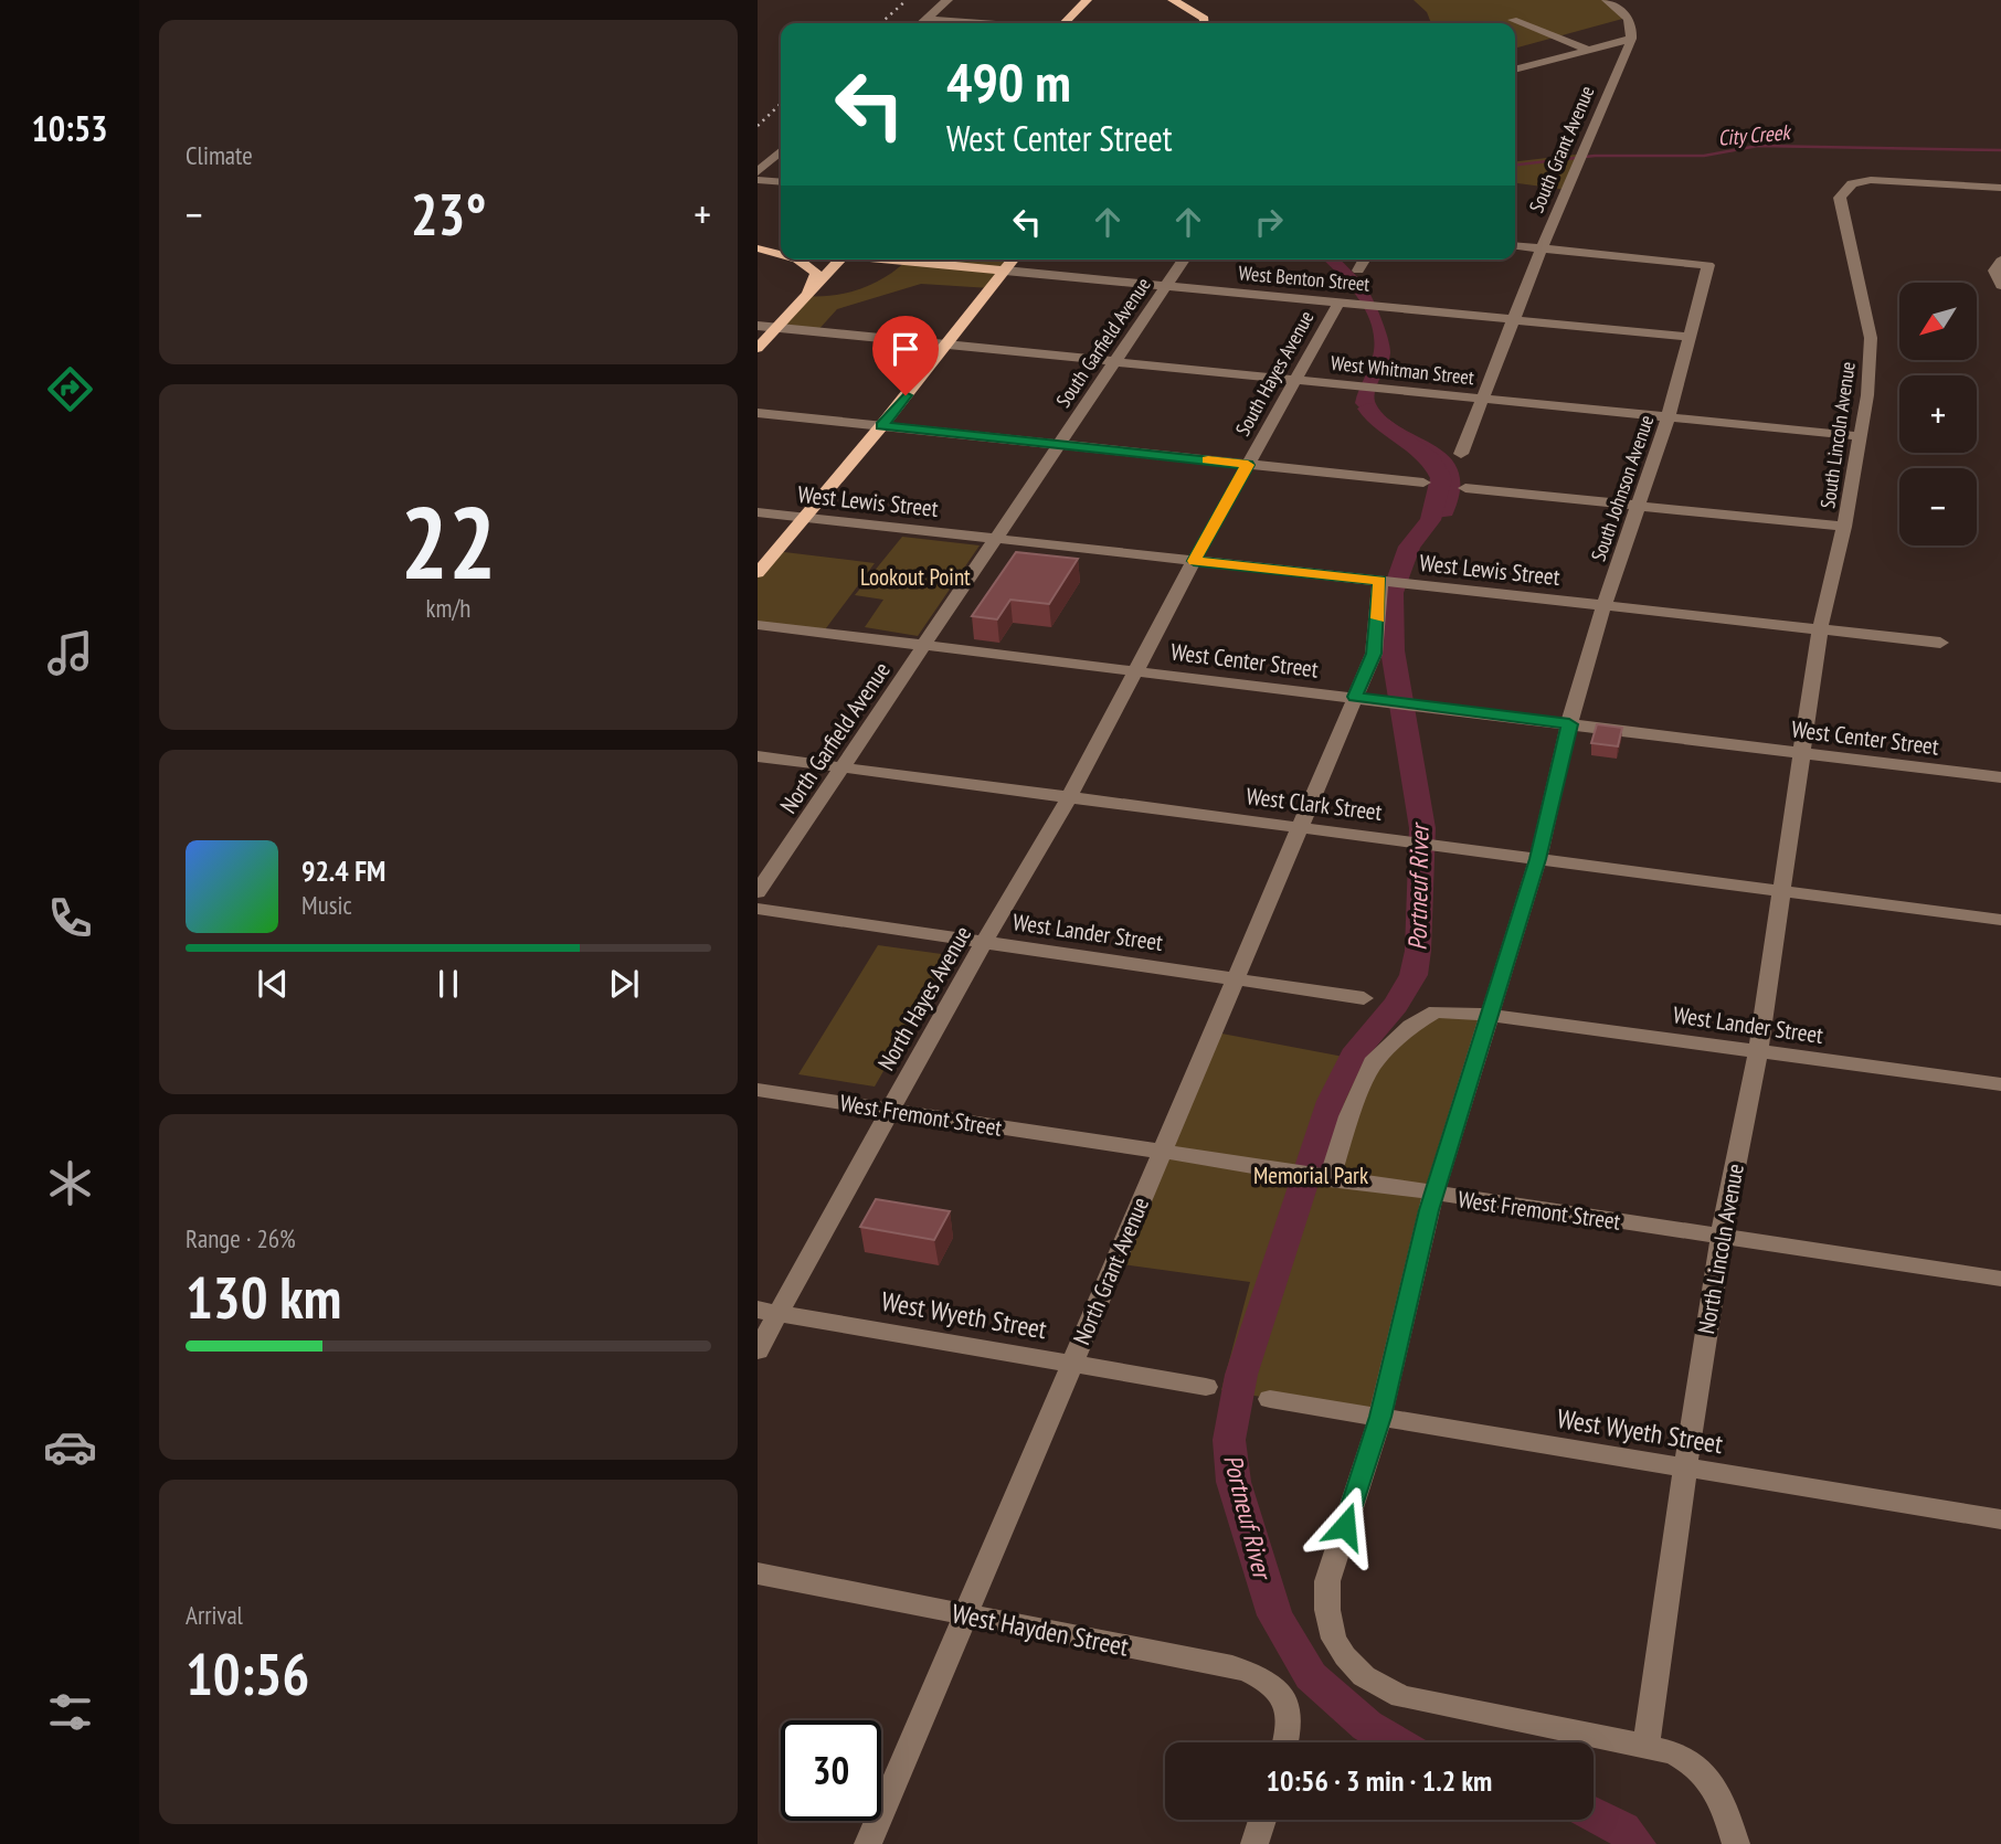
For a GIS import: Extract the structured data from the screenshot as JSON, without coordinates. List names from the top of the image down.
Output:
{
  "streets": {
    "main road": ["West Benton Street"],
    "street": [
      "South Grant Avenue",
      "South Garfield Avenue",
      "West Whitman Street",
      "South Hayes Avenue",
      "South Lincoln Avenue",
      "South Johnson Avenue",
      "West Lewis Street",
      "West Center Street",
      "North Garfield Avenue",
      "West Clark Street",
      "West Lander Street",
      "North Hayes Avenue",
      "West Fremont Street",
      "North Lincoln Avenue",
      "North Grant Avenue",
      "West Wyeth Street",
      "West Hayden Street"
    ]
  },
  "crossings": [
    ["South Grant Avenue", "West Benton Street"],
    ["South Grant Avenue", "West Whitman Street"],
    ["South Grant Avenue", "South Johnson Avenue"],
    ["West Benton Street", "South Garfield Avenue"],
    ["West Benton Street", "South Hayes Avenue"],
    ["West Benton Street", "South Johnson Avenue"],
    ["South Garfield Avenue", "West Whitman Street"],
    ["South Garfield Avenue", "West Lewis Street"],
    ["South Garfield Avenue", "West Center Street"],
    ["South Garfield Avenue", "North Garfield Avenue"],
    ["West Whitman Street", "South Hayes Avenue"],
    ["West Whitman Street", "South Lincoln Avenue"],
    ["West Whitman Street", "South Johnson Avenue"],
    ["South Hayes Avenue", "West Lewis Street"],
    ["South Hayes Avenue", "West Center Street"],
    ["South Hayes Avenue", "North Hayes Avenue"],
    ["South Lincoln Avenue", "West Lewis Street"],
    ["South Lincoln Avenue", "West Center Street"],
    ["South Lincoln Avenue", "North Lincoln Avenue"],
    ["South Johnson Avenue", "West Lewis Street"],
    ["South Johnson Avenue", "West Center Street"],
    ["South Johnson Avenue", "West Clark Street"],
    ["South Johnson Avenue", "West Lander Street"],
    ["South Johnson Avenue", "West Fremont Street"],
    ["South Johnson Avenue", "North Lincoln Avenue"],
    ["South Johnson Avenue", "West Wyeth Street"],
    ["West Center Street", "North Garfield Avenue"],
    ["West Center Street", "North Hayes Avenue"],
    ["West Center Street", "North Lincoln Avenue"],
    ["West Center Street", "North Grant Avenue"],
    ["North Garfield Avenue", "West Clark Street"],
    ["West Clark Street", "North Hayes Avenue"],
    ["West Clark Street", "North Lincoln Avenue"],
    ["West Clark Street", "North Grant Avenue"],
    ["West Lander Street", "North Hayes Avenue"],
    ["West Lander Street", "West Fremont Street"],
    ["West Lander Street", "North Lincoln Avenue"],
    ["West Lander Street", "North Grant Avenue"],
    ["North Hayes Avenue", "West Fremont Street"],
    ["North Hayes Avenue", "West Wyeth Street"],
    ["West Fremont Street", "North Lincoln Avenue"],
    ["West Fremont Street", "North Grant Avenue"],
    ["North Lincoln Avenue", "West Wyeth Street"],
    ["North Grant Avenue", "West Wyeth Street"],
    ["North Grant Avenue", "West Hayden Street"]
  ],
  "water": ["City Creek", "Portneuf River"],
  "parks": ["Lookout Point", "Memorial Park"],
  "north": "bottom left",
  "page": {
    "tabs": "10:53",
    "tile": [
      "Climate",
      ["22", "km/h"],
      ["Range · 26%", "130 km"],
      ["Arrival", "10:56"]
    ],
    "turn": ["490 m", "West Center Street"],
    "heat": ["−", "23°", "+"],
    "map_buttons": ["+", "−"],
    "song": ["92.4 FM", "Music"],
    "limit": "30",
    "trip": "10:56 · 3 min · 1.2 km"
  }
}
